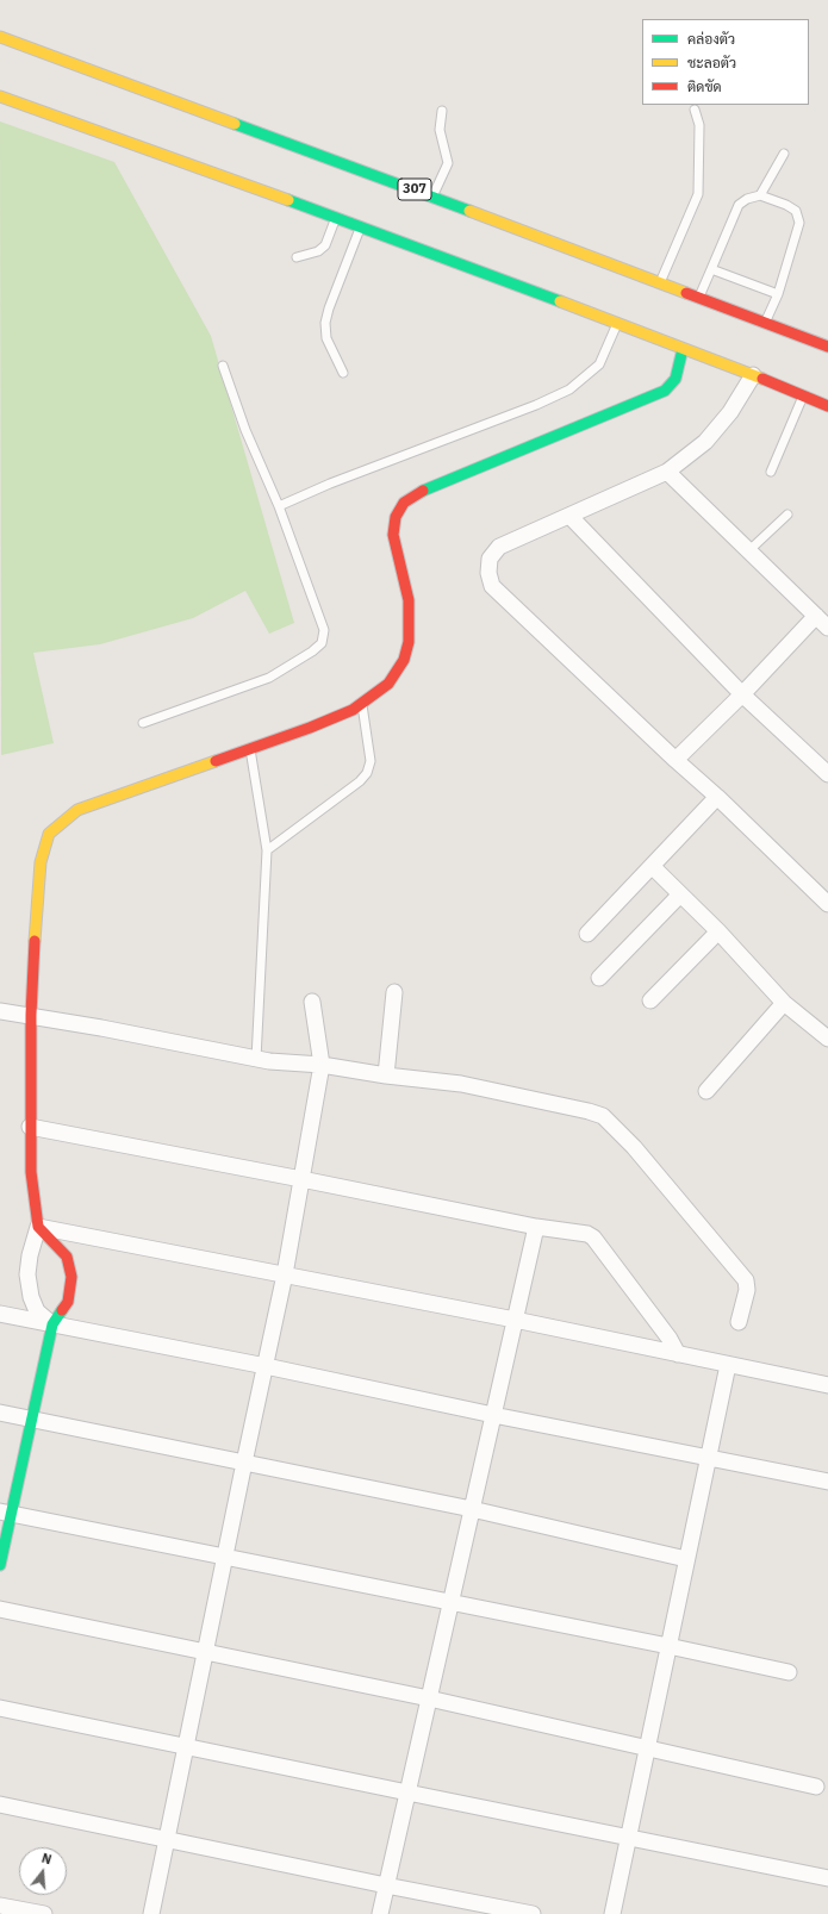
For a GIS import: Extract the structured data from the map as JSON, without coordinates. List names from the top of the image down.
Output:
{
  "streets": {
    "main road": ["307"]
  },
  "legend": ["คล่องตัว", "ชะลอตัว", "ติดขัด"],
  "north": "top"
}
